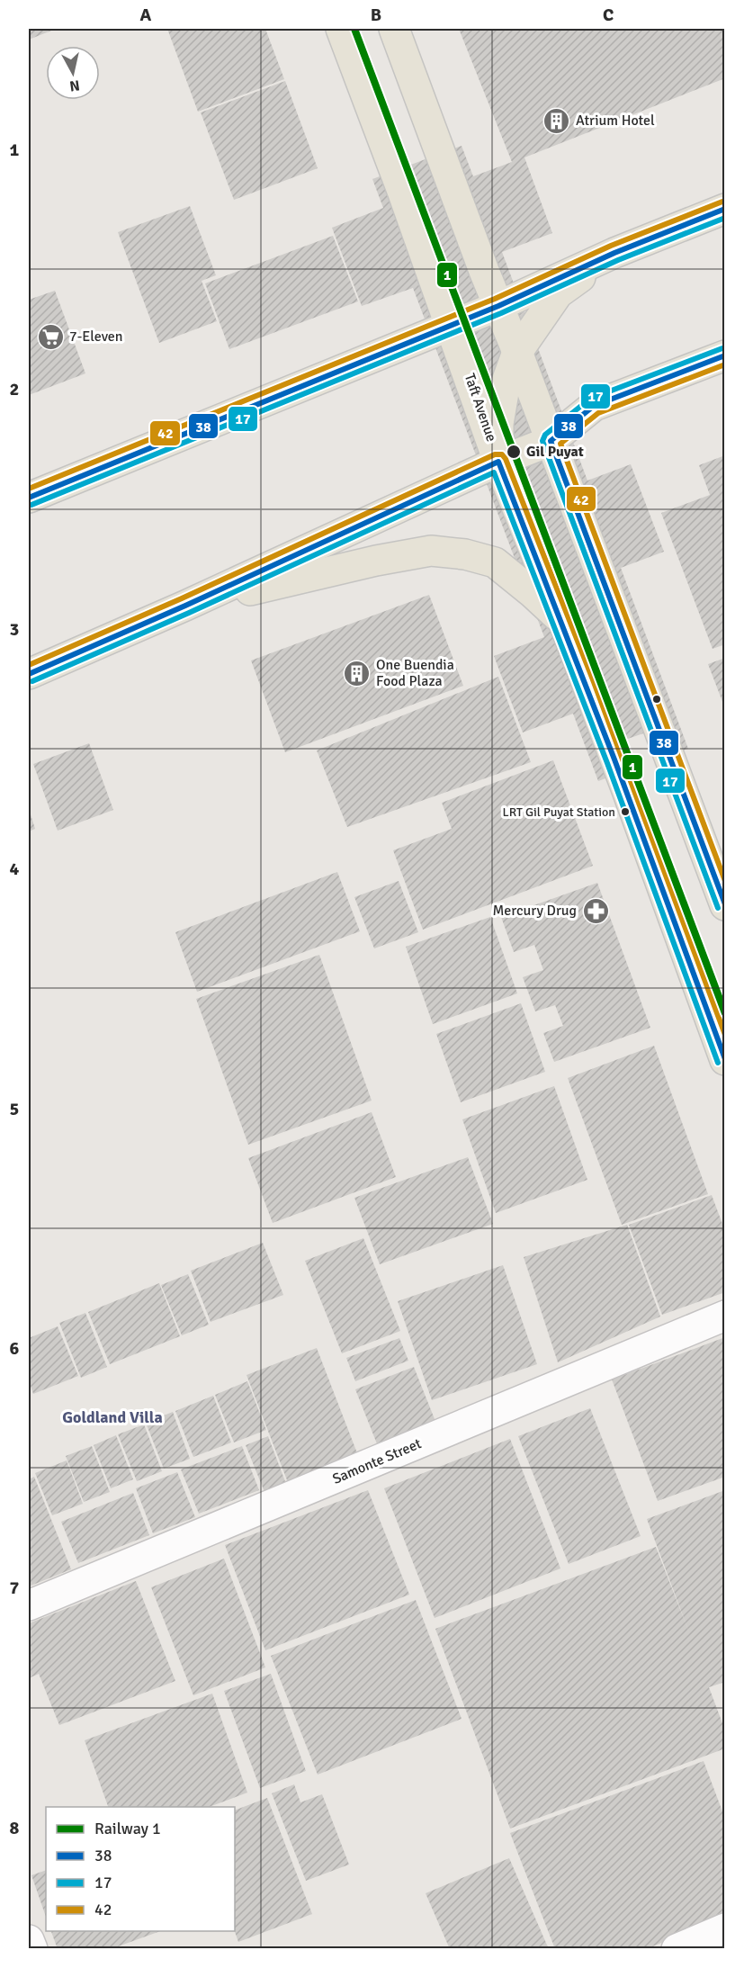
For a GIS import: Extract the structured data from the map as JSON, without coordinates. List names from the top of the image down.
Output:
{
  "streets": {
    "main road": ["Taft Avenue"],
    "street": ["Samonte Street"]
  },
  "districts": ["Goldland Villa"],
  "places": {
    "building": ["Atrium Hotel", "One Buendia Food Plaza"],
    "supermarket": ["7-Eleven"],
    "other": ["Gil Puyat", "LRT Gil Puyat Station"],
    "pharmacy": ["Mercury Drug"]
  },
  "lines": [
    "rail line 1",
    "transit line 42",
    "transit line 38",
    "transit line 17"
  ],
  "legend": [
    "Railway 1",
    "38",
    "17",
    "42"
  ],
  "north": "bottom",
  "grid": {
    "columns": ["A", "B", "C"],
    "rows": [
      "1",
      "2",
      "3",
      "4",
      "5",
      "6",
      "7",
      "8"
    ]
  }
}
